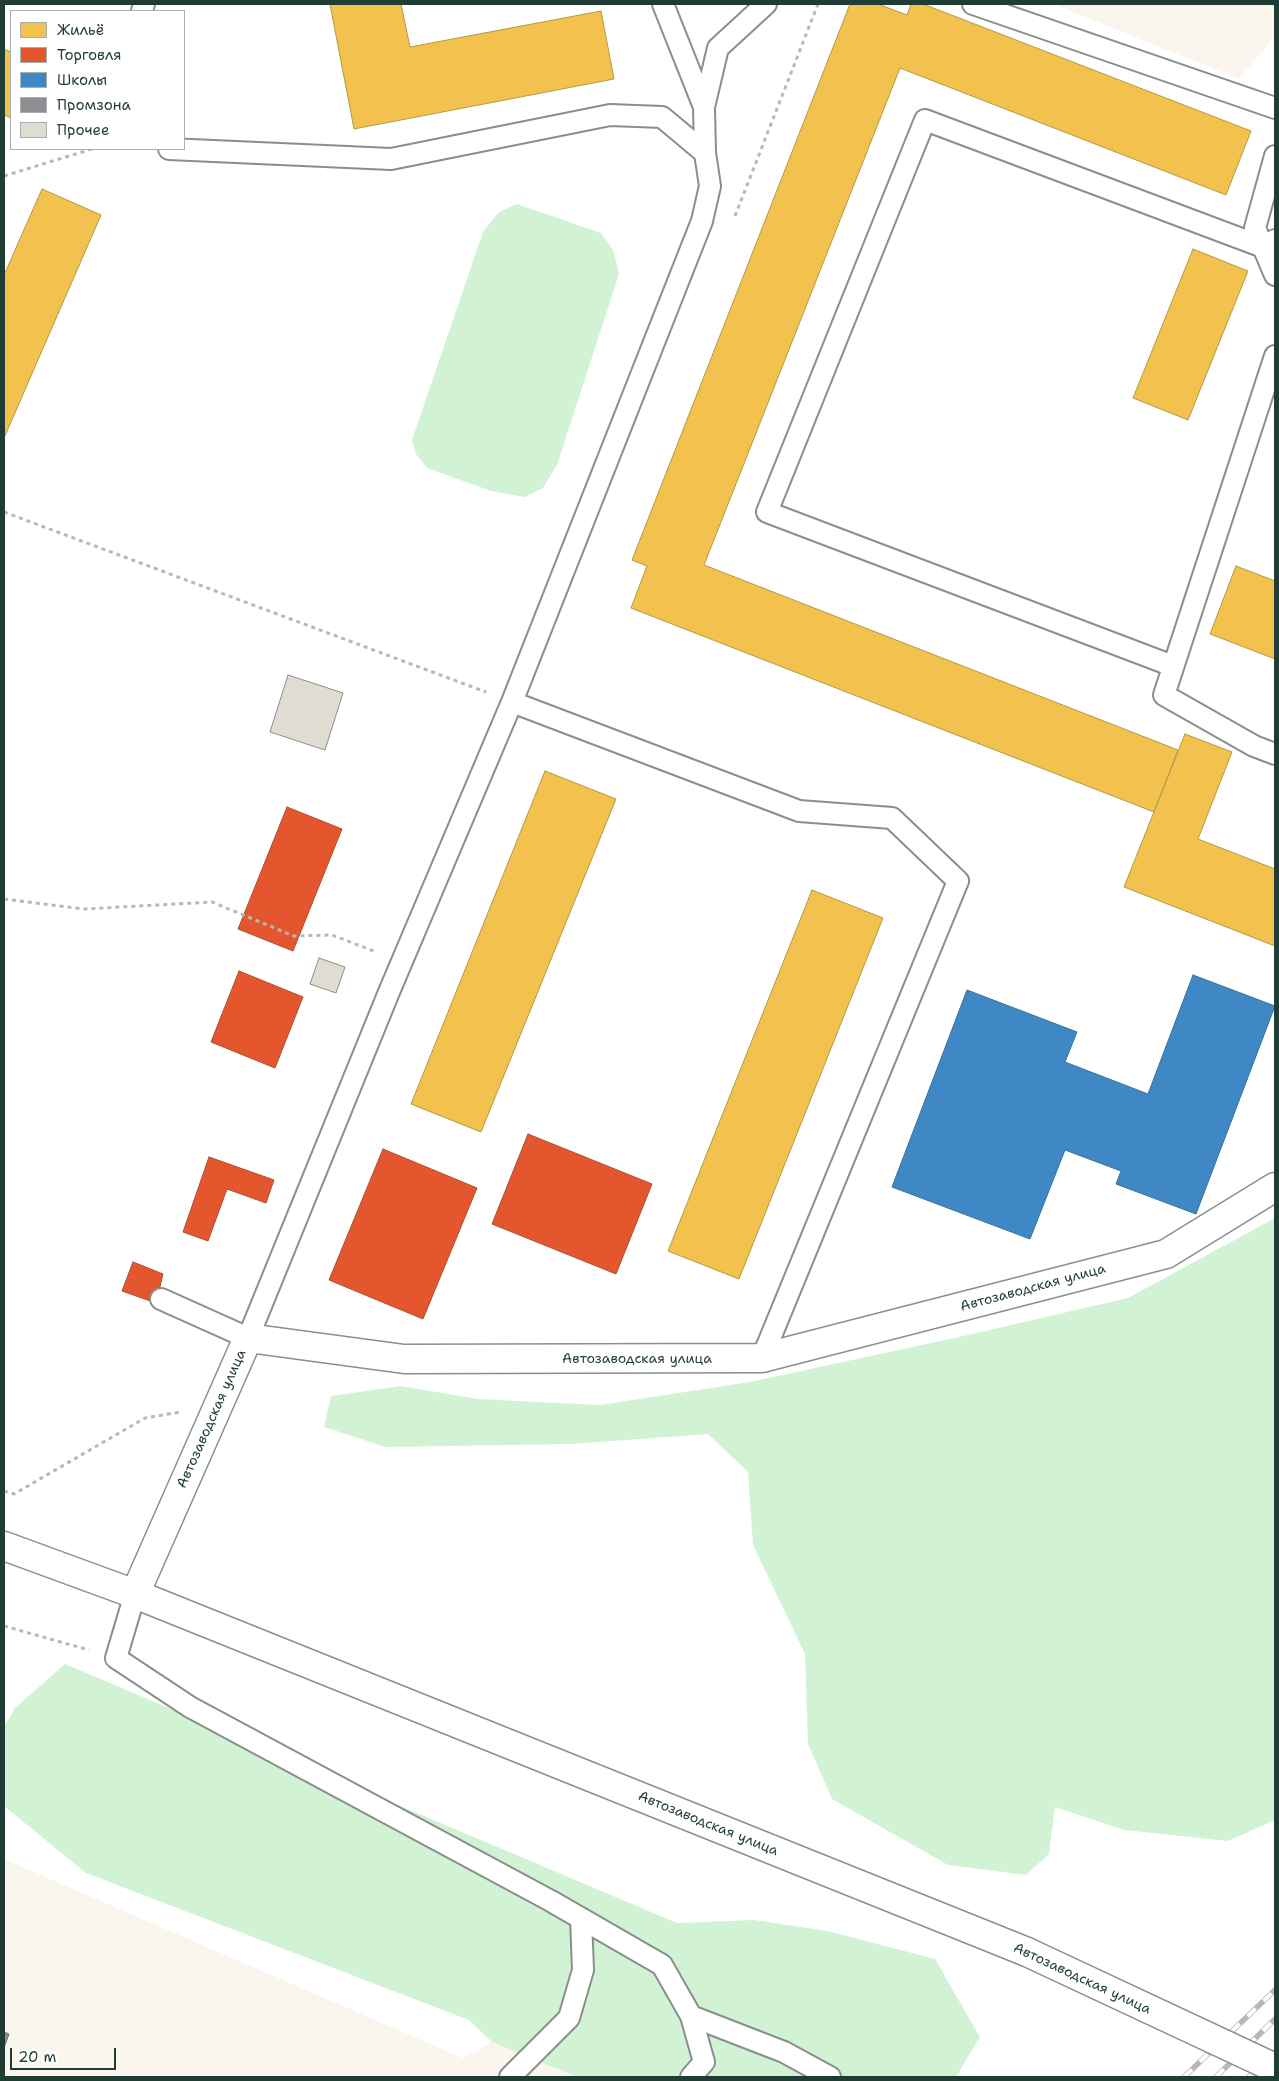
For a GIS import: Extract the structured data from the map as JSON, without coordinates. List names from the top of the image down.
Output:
{
  "streets": {
    "main road": ["Автозаводская улица"]
  },
  "legend": [
    "Жильё",
    "Торговля",
    "Школы",
    "Промзона",
    "Прочее"
  ],
  "scale_bar": "20 m"
}
